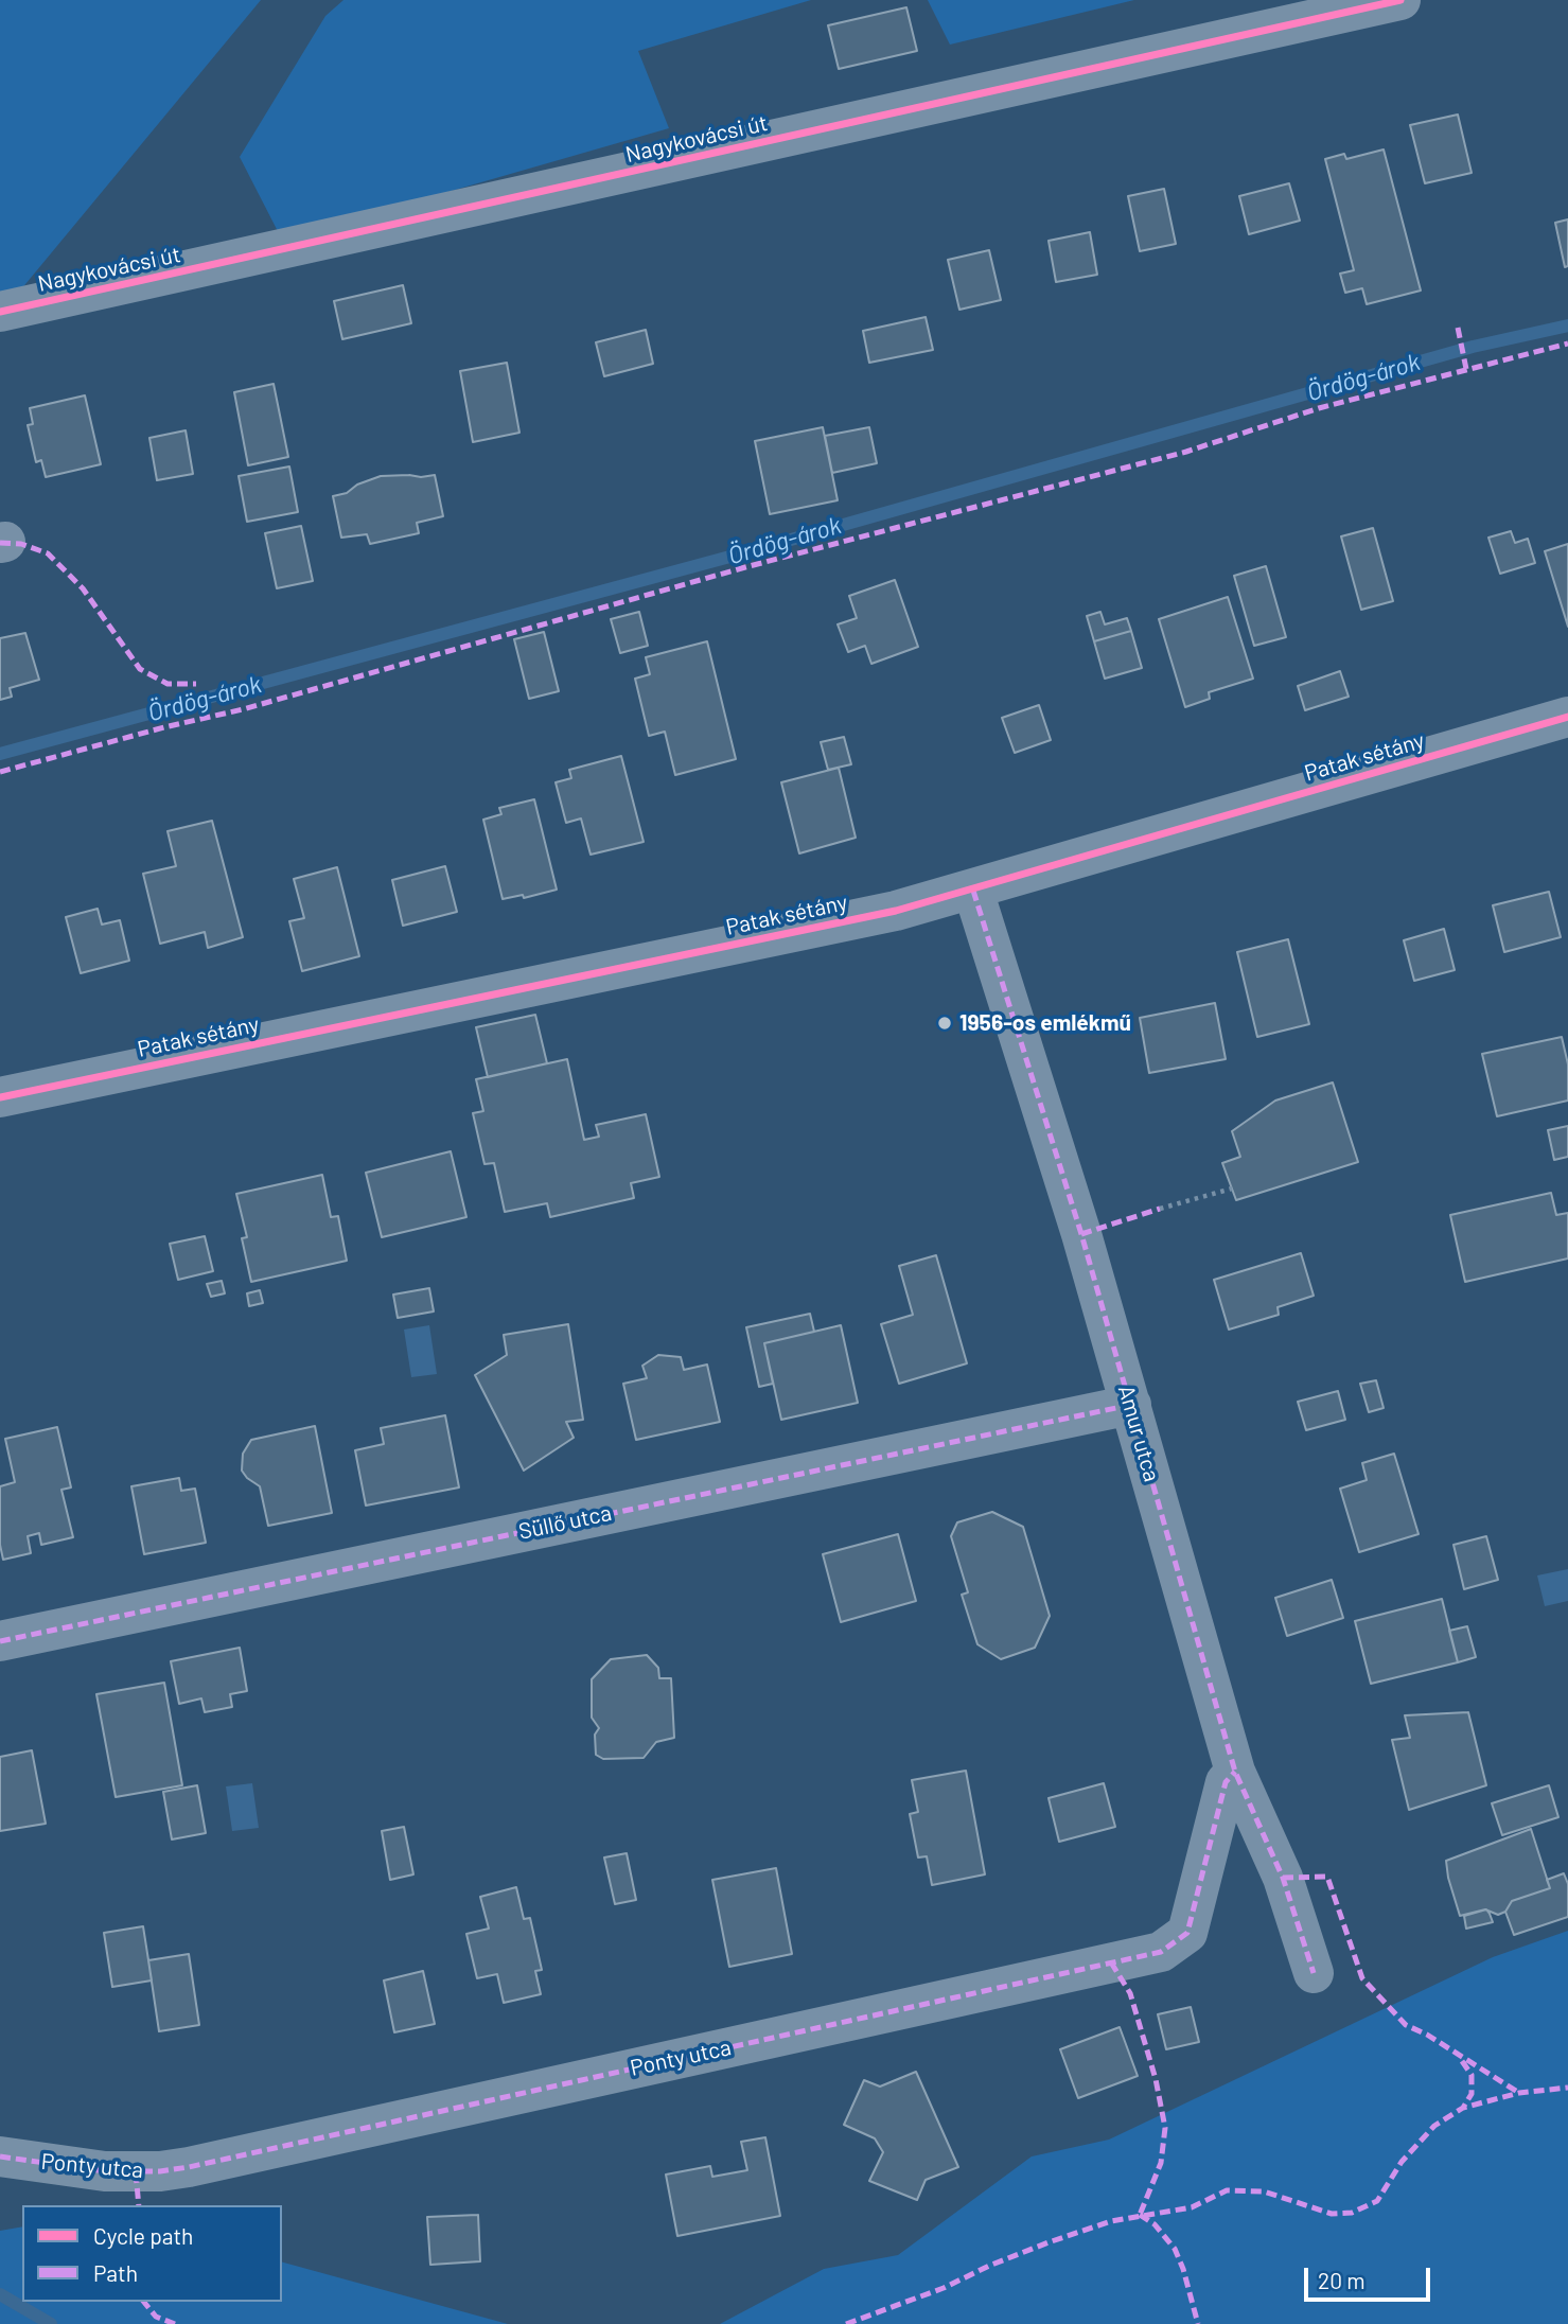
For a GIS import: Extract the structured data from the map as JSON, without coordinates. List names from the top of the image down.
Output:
{
  "streets": {
    "street": [
      "Nagykovácsi út",
      "Patak sétány",
      "Amur utca",
      "Süllő utca",
      "Ponty utca"
    ]
  },
  "crossings": [
    ["Patak sétány", "Amur utca"],
    ["Amur utca", "Süllő utca"],
    ["Amur utca", "Ponty utca"]
  ],
  "water": ["Ördög-árok"],
  "places": ["1956-os emlékmű"],
  "legend": ["Cycle path", "Path"],
  "scale_bar": "20 m"
}
